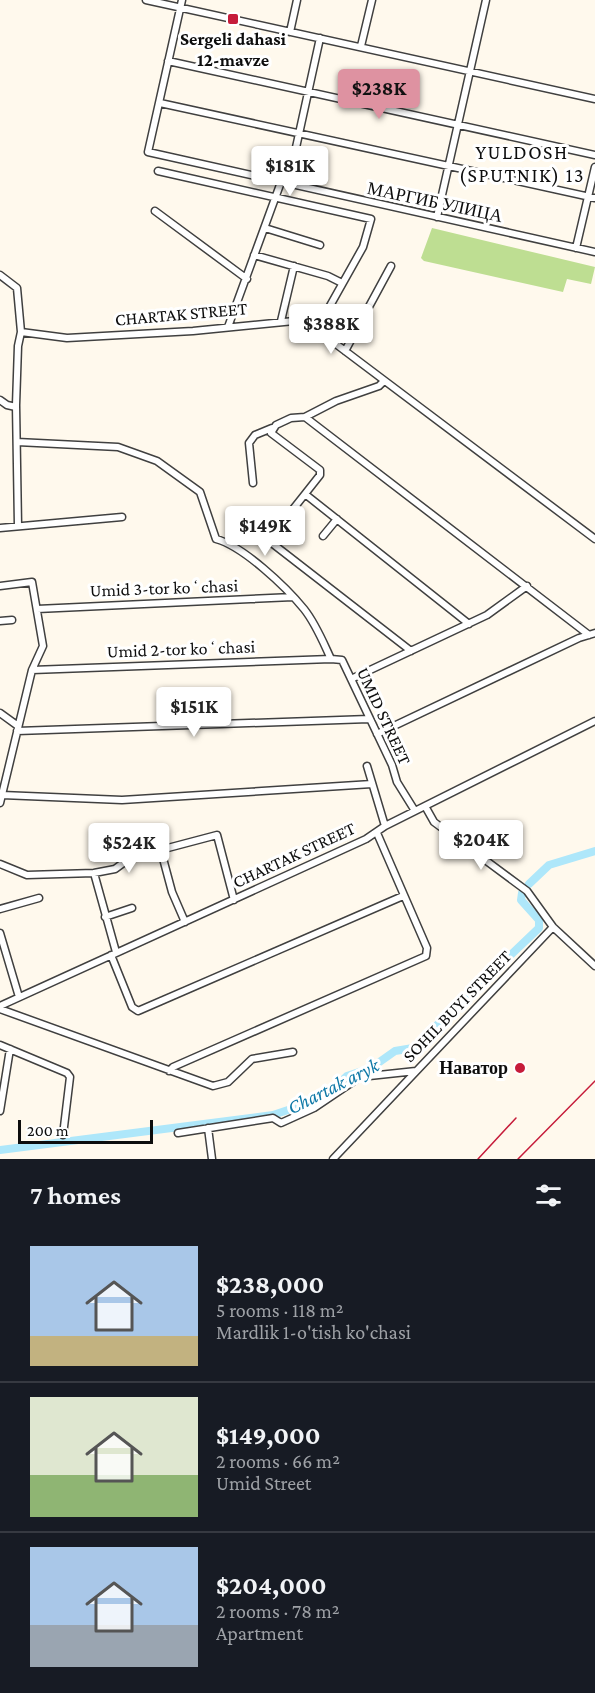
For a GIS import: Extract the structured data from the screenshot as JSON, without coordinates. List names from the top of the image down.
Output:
{
  "streets": {
    "street": [
      "МАРГИБ УЛИЦА",
      "CHARTAK STREET",
      "Umid 3-tor koʻchasi",
      "Umid 2-tor koʻchasi",
      "UMID STREET",
      "SOHIL BUYI STREET"
    ]
  },
  "crossings": [
    ["CHARTAK STREET", "UMID STREET"],
    ["Umid 3-tor koʻchasi", "UMID STREET"],
    ["Umid 2-tor koʻchasi", "UMID STREET"]
  ],
  "districts": ["YULDOSH (SPUTNIK) 13"],
  "water": ["Chartak aryk"],
  "places": {
    "transit": ["Sergeli dahasi 12-mavze"],
    "other": ["Наватор"]
  },
  "scale_bar": "200 m",
  "page": {
    "price": [
      "$238K",
      "$181K",
      "$388K",
      "$149K",
      "$151K",
      "$204K",
      "$524K"
    ],
    "scale": "200 m",
    "heading": "7 homes",
    "list": [
      {
        "name": "$238,000",
        "note": "5 rooms · 118 m² · Mardlik 1-o'tish ko'chasi"
      },
      {
        "name": "$149,000",
        "note": "2 rooms · 66 m² · Umid Street"
      },
      {
        "name": "$204,000",
        "note": "2 rooms · 78 m² · Apartment"
      }
    ]
  }
}
